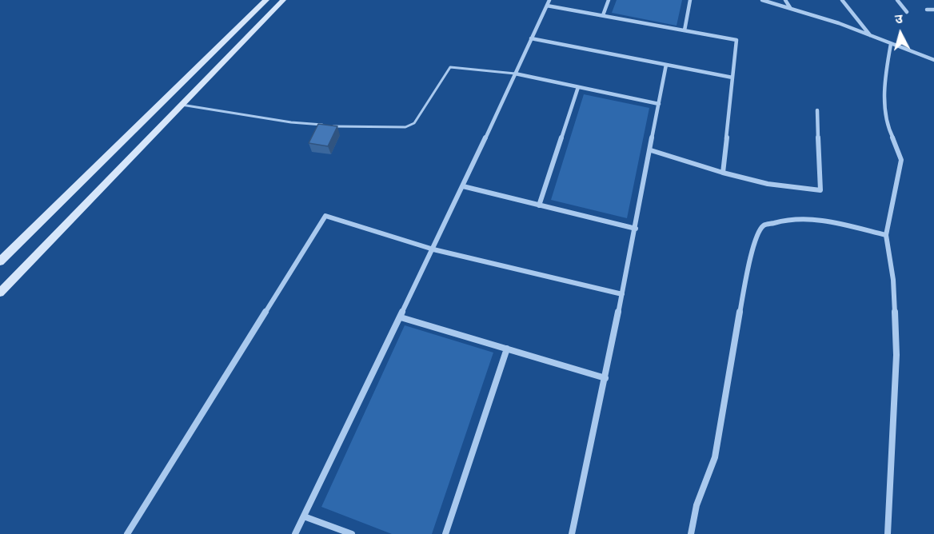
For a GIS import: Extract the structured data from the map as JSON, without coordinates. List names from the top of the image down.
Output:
{
  "north": "top"
}
